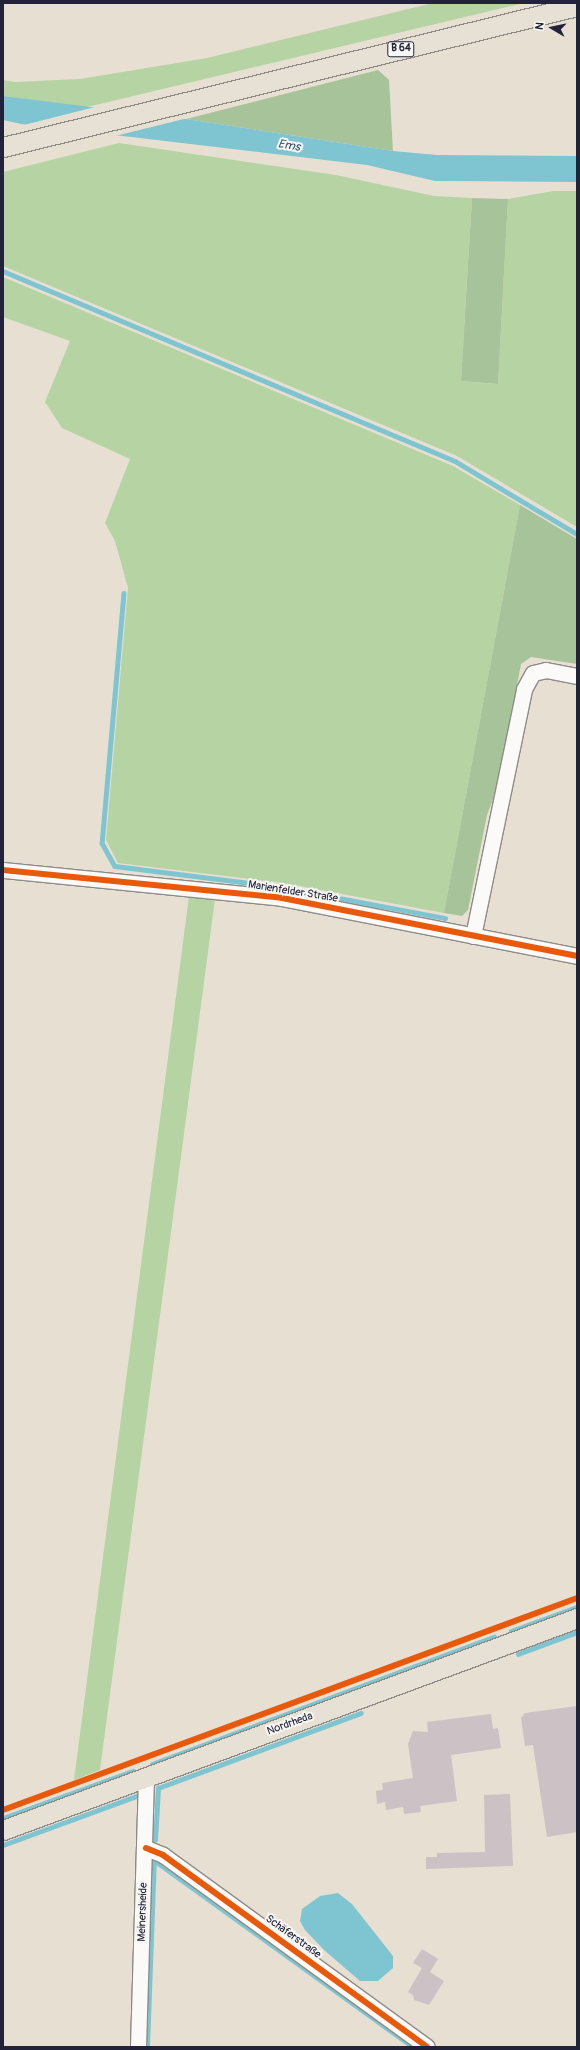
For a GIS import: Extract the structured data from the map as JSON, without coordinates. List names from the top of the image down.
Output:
{
  "streets": {
    "main road": ["B 64", "Nordrheda"],
    "street": ["Marienfelder Straße", "Meinersheide", "Schäferstraße"]
  },
  "crossings": [
    ["Nordrheda", "Meinersheide"],
    ["Meinersheide", "Schäferstraße"]
  ],
  "water": ["Ems"],
  "north": "left"
}
